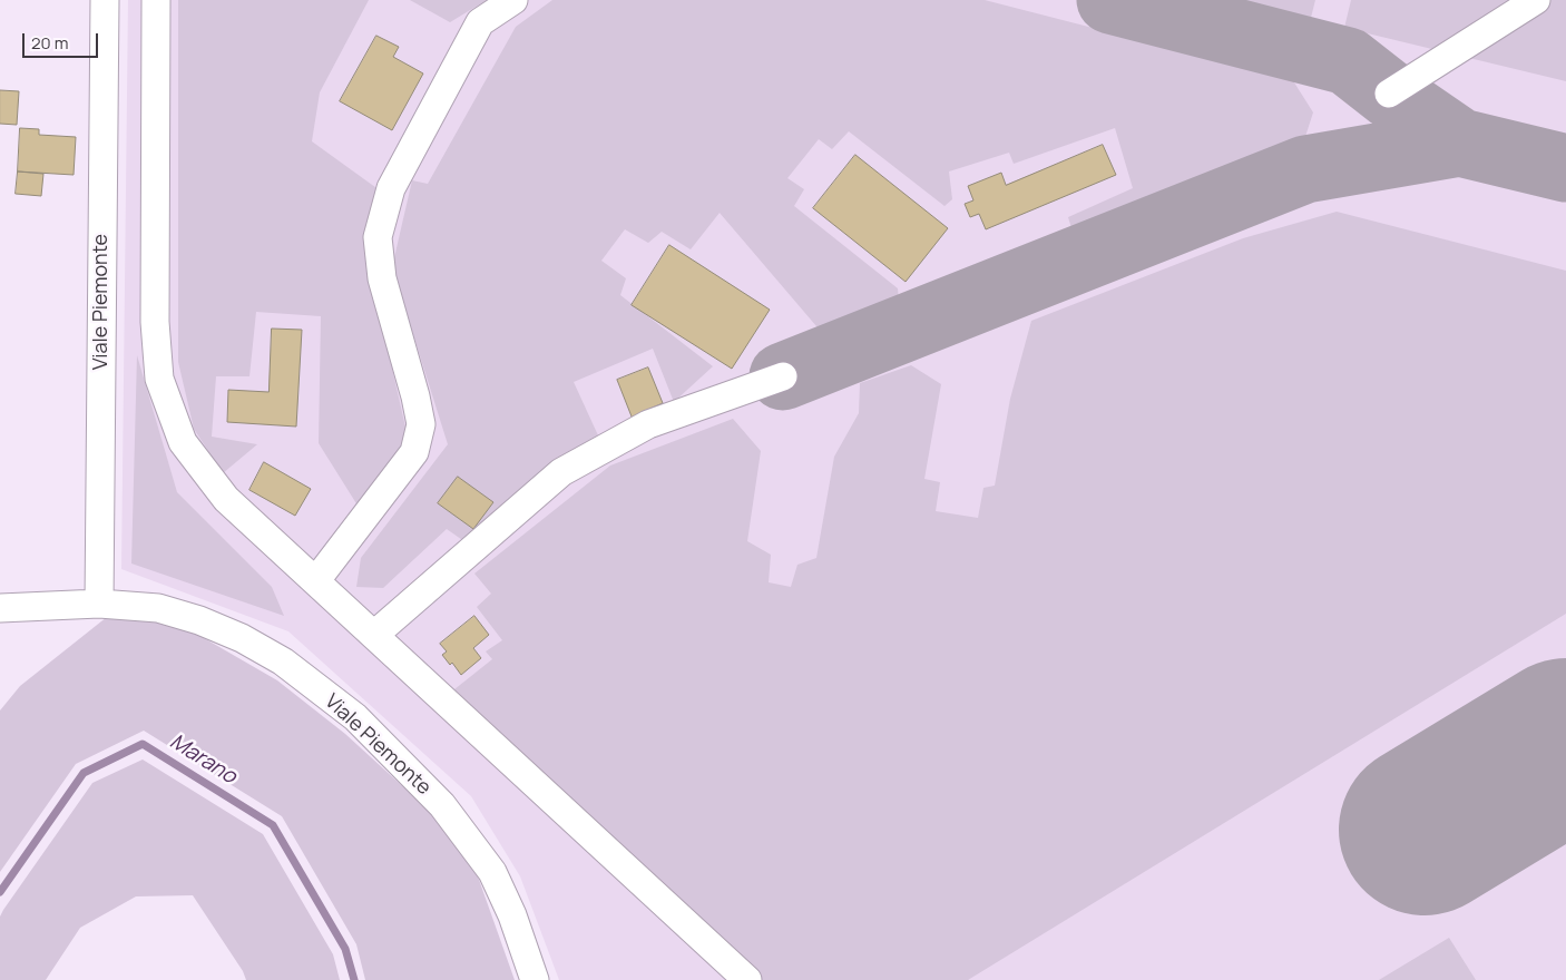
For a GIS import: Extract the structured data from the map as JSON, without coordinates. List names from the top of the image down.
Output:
{
  "streets": {
    "street": ["Viale Piemonte"]
  },
  "water": ["Marano"],
  "scale_bar": "20 m"
}
